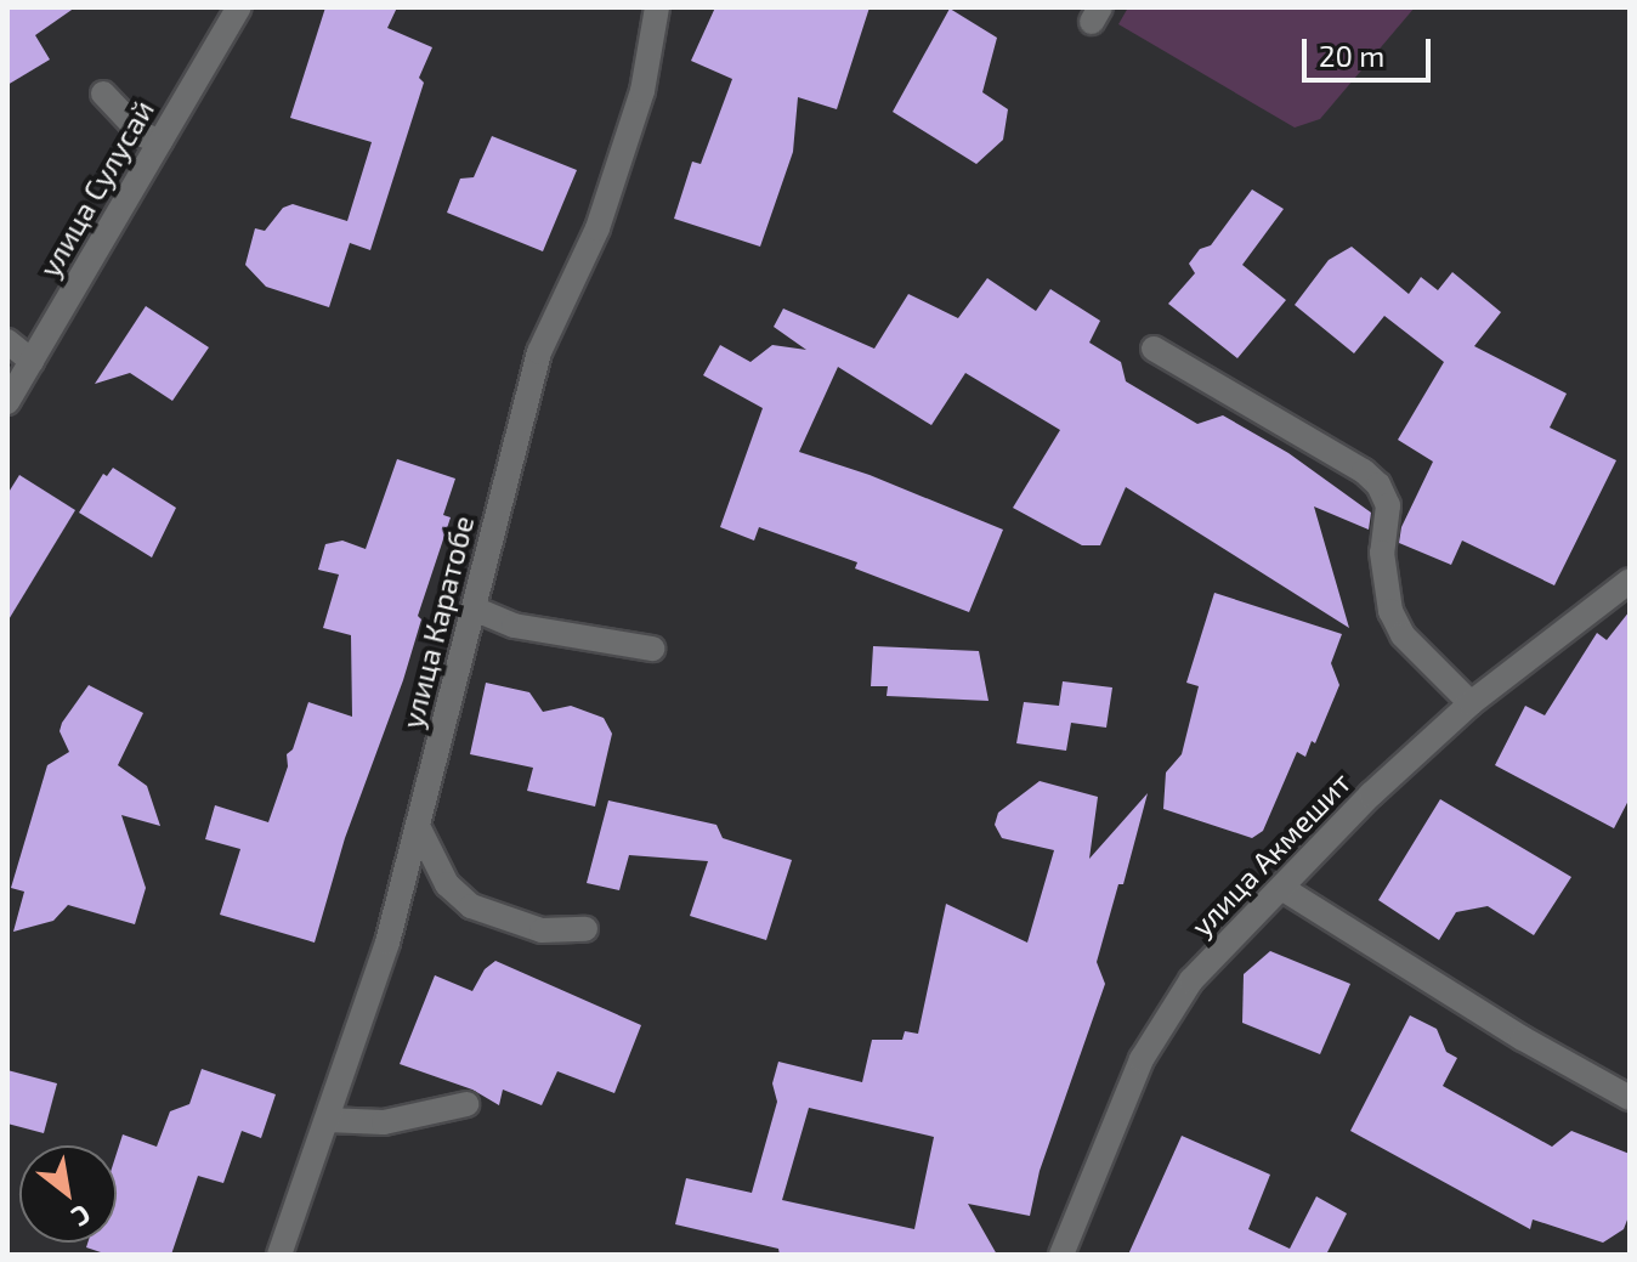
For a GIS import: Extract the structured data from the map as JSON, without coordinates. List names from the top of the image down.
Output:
{
  "streets": {
    "street": ["улица Сулусай", "улица Каратобе", "улица Акмешит"]
  },
  "scale_bar": "20 m",
  "north": "bottom right"
}
